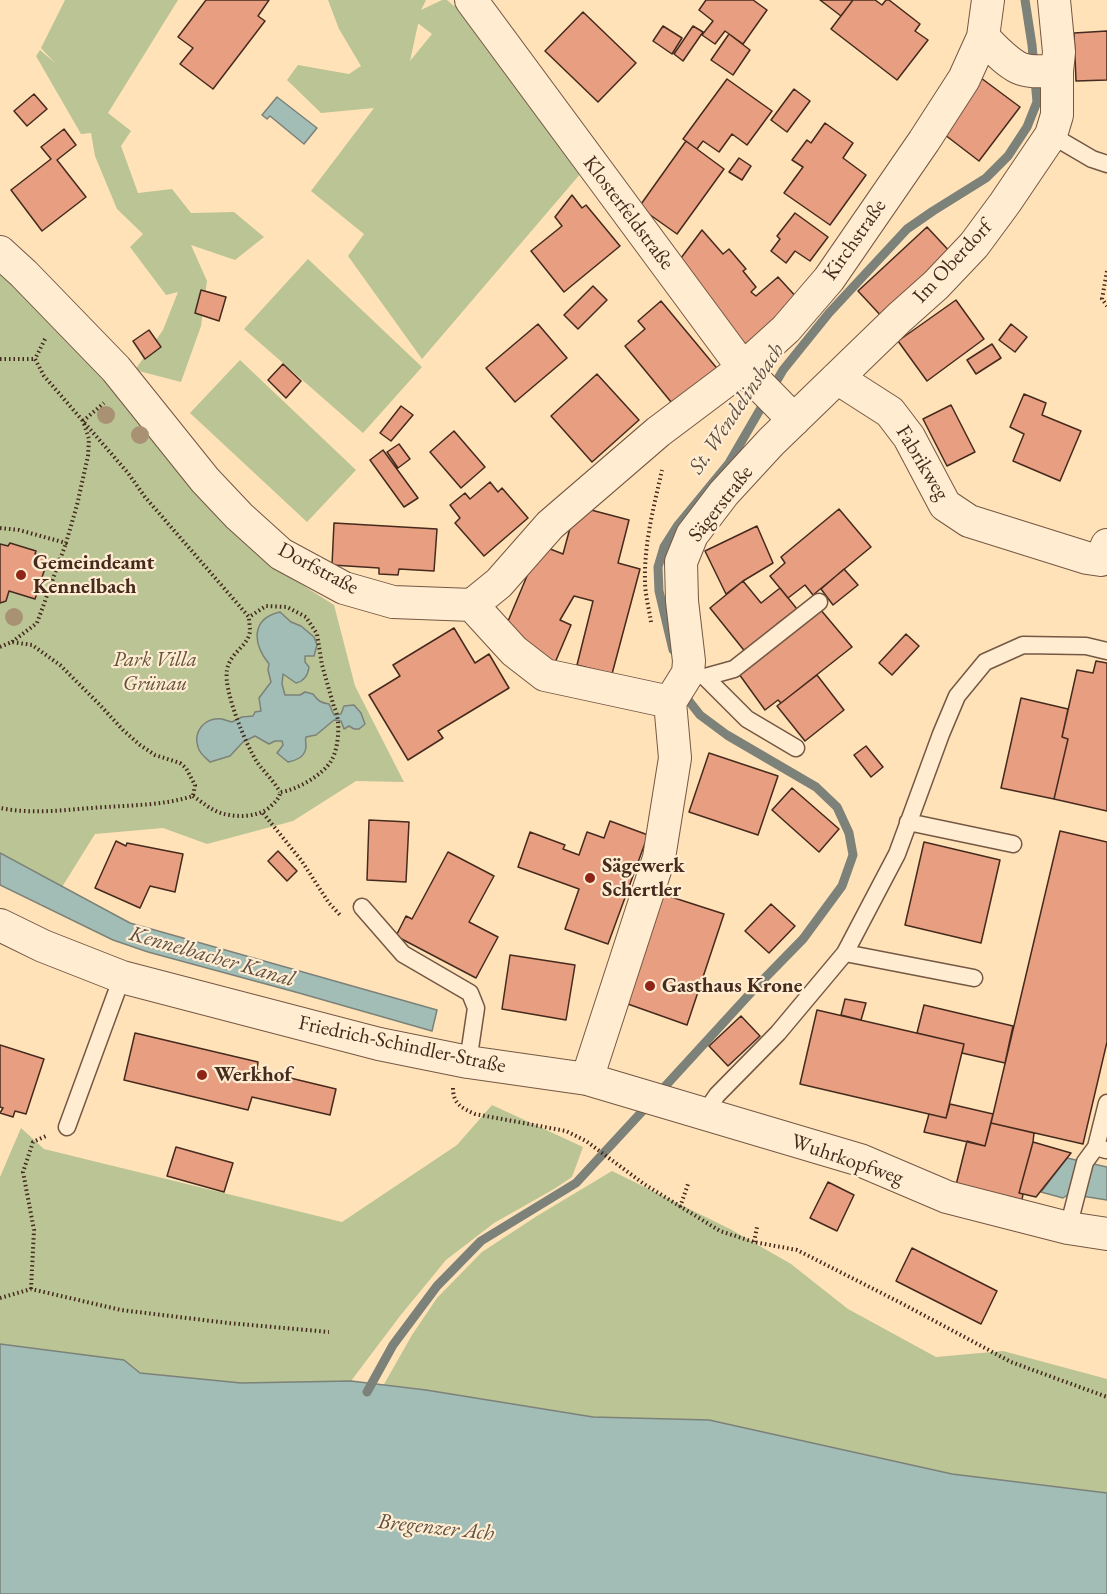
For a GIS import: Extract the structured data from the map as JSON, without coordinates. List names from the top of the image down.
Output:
{
  "streets": {
    "street": [
      "Klosterfeldstraße",
      "Kirchstraße",
      "Im Oberdorf",
      "Fabrikweg",
      "Sägerstraße",
      "Dorfstraße",
      "Friedrich-Schindler-Straße",
      "Wuhrkopfweg"
    ]
  },
  "crossings": [
    ["Klosterfeldstraße", "Kirchstraße"],
    ["Klosterfeldstraße", "Im Oberdorf"],
    ["Klosterfeldstraße", "Sägerstraße"],
    ["Kirchstraße", "Dorfstraße"],
    ["Im Oberdorf", "Fabrikweg"],
    ["Im Oberdorf", "Sägerstraße"],
    ["Sägerstraße", "Friedrich-Schindler-Straße"],
    ["Sägerstraße", "Wuhrkopfweg"],
    ["Friedrich-Schindler-Straße", "Wuhrkopfweg"]
  ],
  "water": ["St. Wendelinsbach", "Kennelbacher Kanal", "Bregenzer Ach"],
  "parks": ["Park Villa Grünau"],
  "places": [
    "Gemeindeamt Kennelbach",
    "Sägewerk Schertler",
    "Gasthaus Krone",
    "Werkhof"
  ]
}
